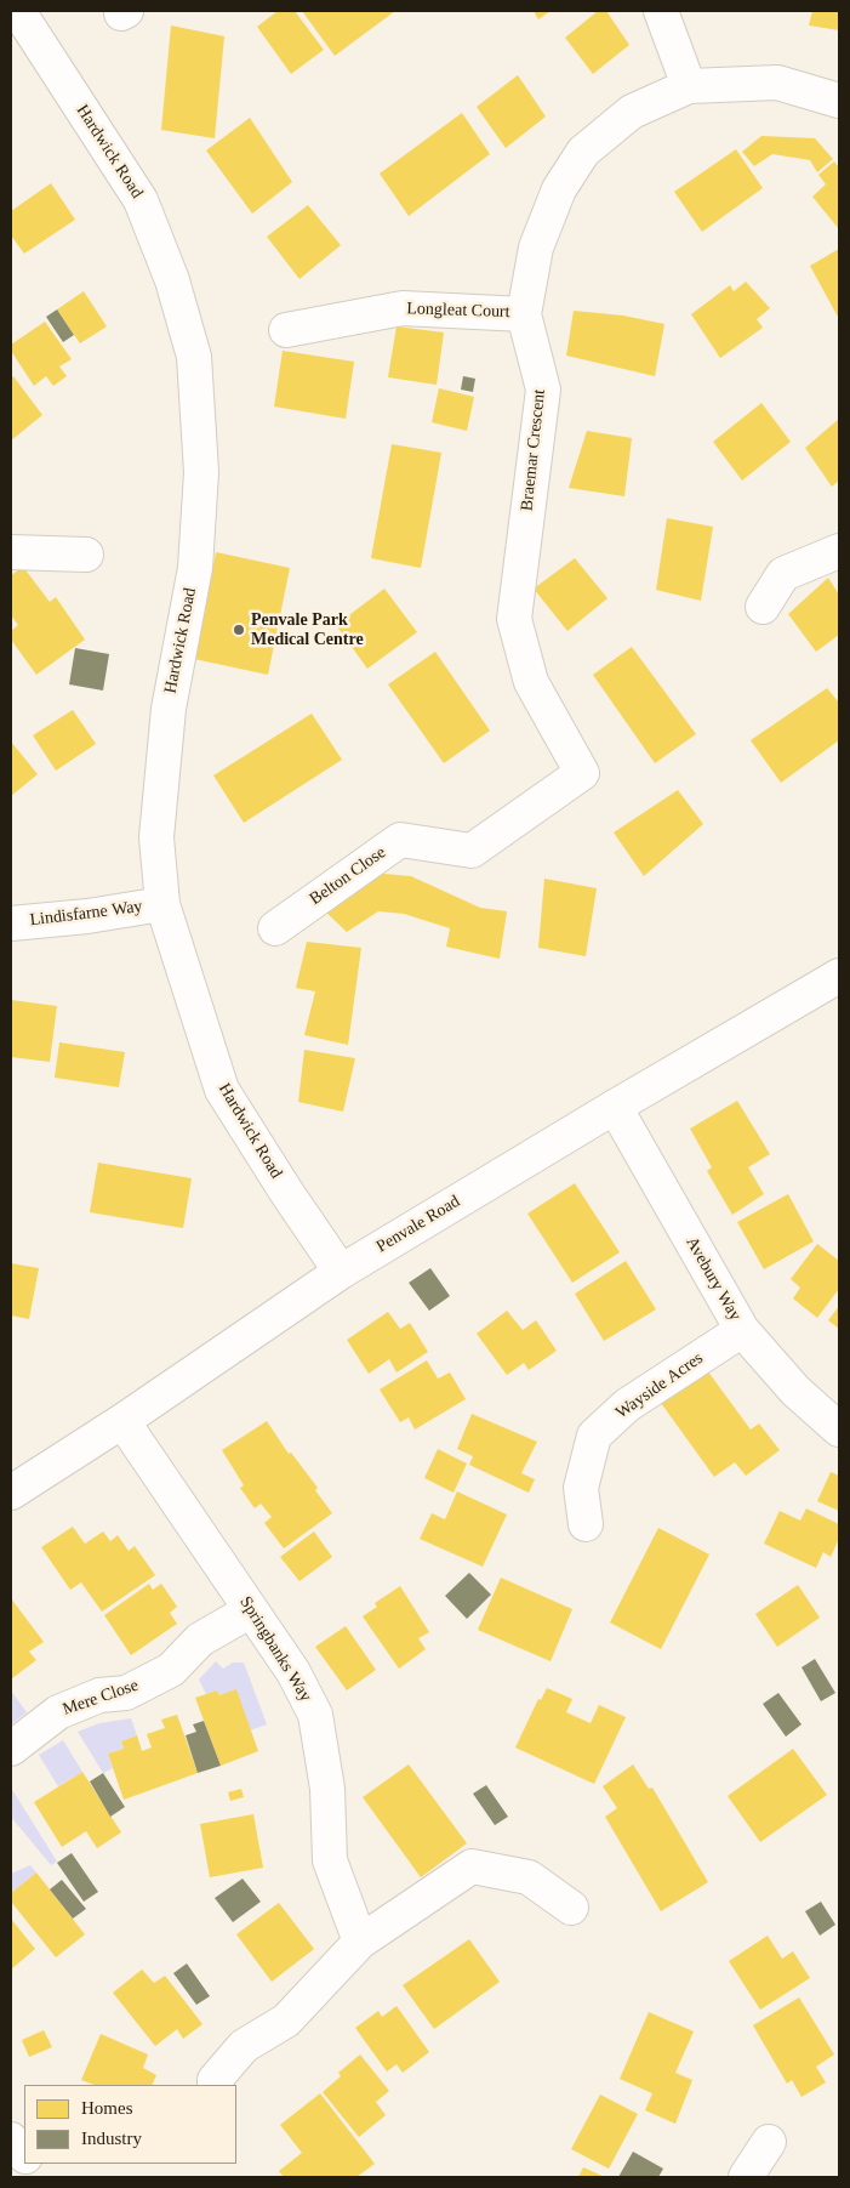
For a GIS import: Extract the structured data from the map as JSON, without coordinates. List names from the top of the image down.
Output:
{
  "streets": {
    "main road": [
      "Hardwick Road",
      "Longleat Court",
      "Braemar Crescent",
      "Belton Close",
      "Lindisfarne Way",
      "Penvale Road",
      "Avebury Way",
      "Wayside Acres",
      "Springbanks Way",
      "Mere Close"
    ]
  },
  "crossings": [
    ["Hardwick Road", "Lindisfarne Way"],
    ["Hardwick Road", "Penvale Road"],
    ["Longleat Court", "Braemar Crescent"],
    ["Braemar Crescent", "Belton Close"],
    ["Penvale Road", "Avebury Way"],
    ["Penvale Road", "Springbanks Way"],
    ["Avebury Way", "Wayside Acres"],
    ["Springbanks Way", "Mere Close"]
  ],
  "places": ["Penvale Park Medical Centre"],
  "legend": ["Homes", "Industry"]
}
